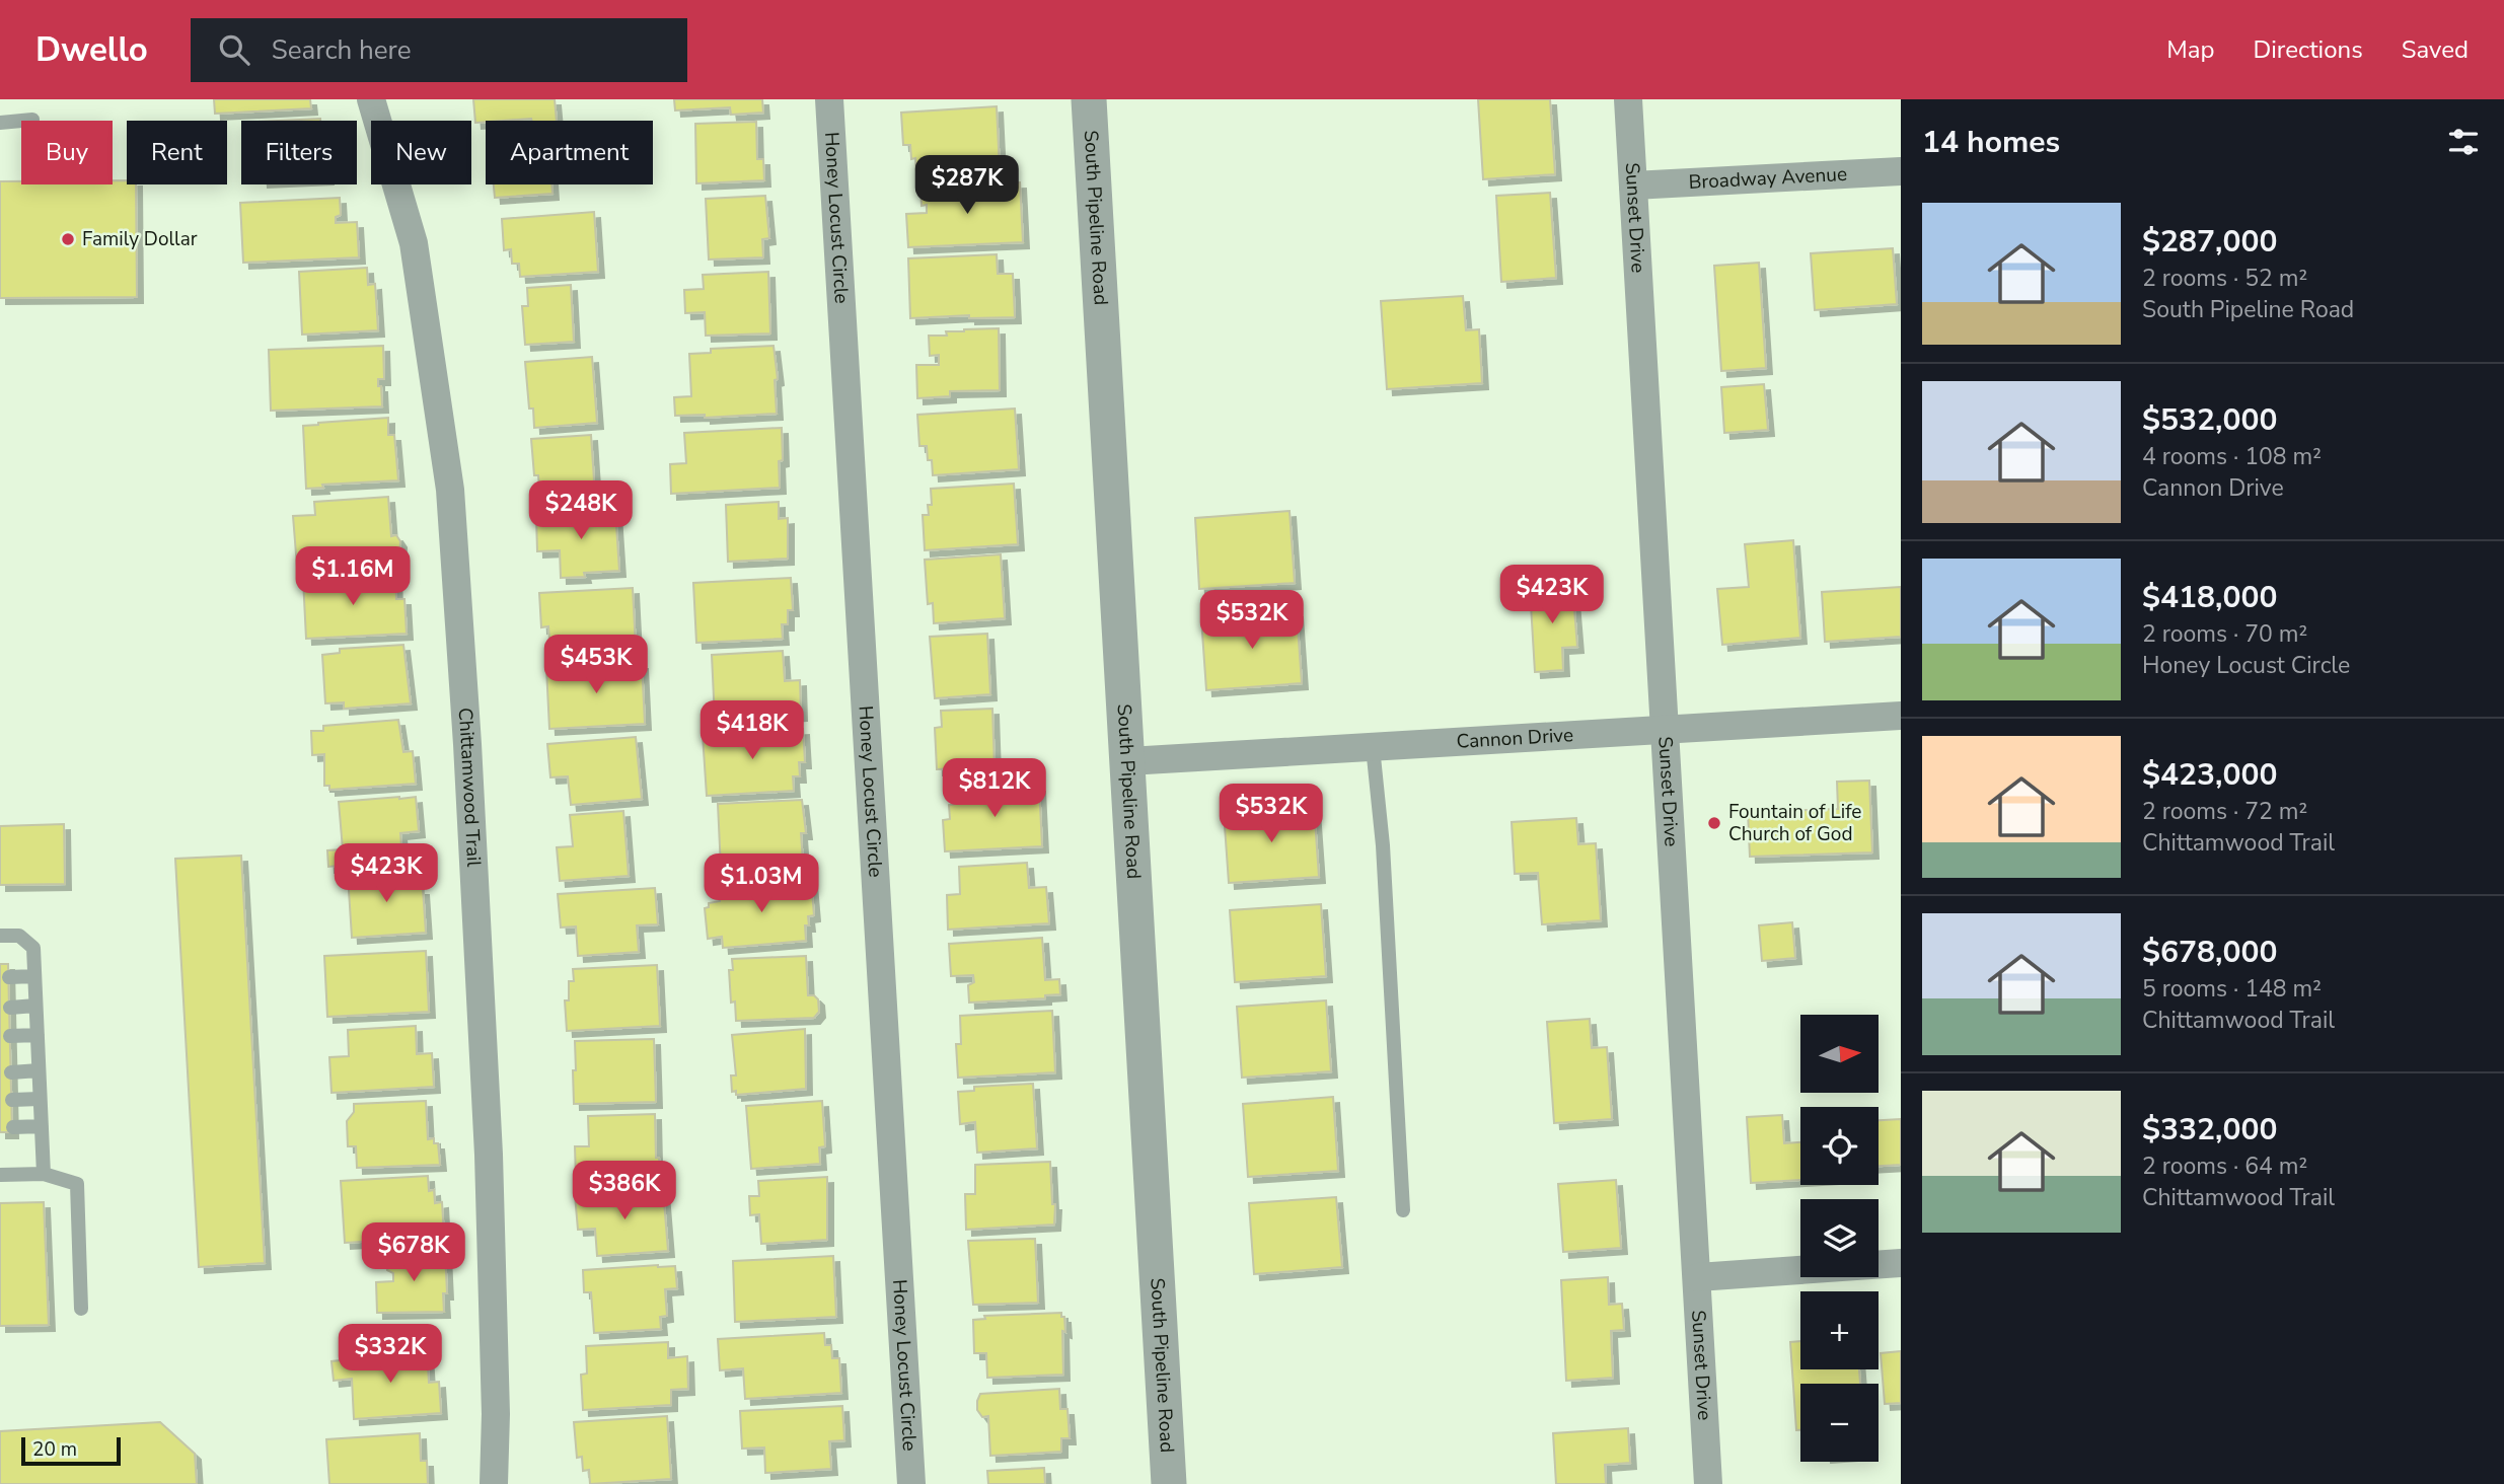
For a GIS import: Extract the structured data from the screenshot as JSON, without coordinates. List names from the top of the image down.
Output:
{
  "streets": {
    "street": [
      "Broadway Avenue",
      "Honey Locust Circle",
      "South Pipeline Road",
      "Sunset Drive",
      "Cannon Drive",
      "Chittamwood Trail"
    ]
  },
  "crossings": [
    ["Broadway Avenue", "Sunset Drive"],
    ["South Pipeline Road", "Cannon Drive"],
    ["Sunset Drive", "Cannon Drive"]
  ],
  "places": ["Family Dollar", "Fountain of Life Church of God"],
  "scale_bar": "20 m",
  "north": "right",
  "page": {
    "header": "Dwello",
    "search": "Search here",
    "nav": ["Map", "Directions", "Saved"],
    "heading": "14 homes",
    "chip": [
      "Buy",
      "Rent",
      "Filters",
      "New",
      "Apartment"
    ],
    "price": [
      "$287K",
      "$248K",
      "$1.16M",
      "$423K",
      "$532K",
      "$453K",
      "$418K",
      "$812K",
      "$532K",
      "$423K",
      "$1.03M",
      "$386K",
      "$678K",
      "$332K"
    ],
    "list": [
      {
        "name": "$287,000",
        "note": "2 rooms · 52 m² · South Pipeline Road"
      },
      {
        "name": "$532,000",
        "note": "4 rooms · 108 m² · Cannon Drive"
      },
      {
        "name": "$418,000",
        "note": "2 rooms · 70 m² · Honey Locust Circle"
      },
      {
        "name": "$423,000",
        "note": "2 rooms · 72 m² · Chittamwood Trail"
      },
      {
        "name": "$678,000",
        "note": "5 rooms · 148 m² · Chittamwood Trail"
      },
      {
        "name": "$332,000",
        "note": "2 rooms · 64 m² · Chittamwood Trail"
      }
    ],
    "map_buttons": ["+", "−"],
    "scale": "20 m"
  }
}
